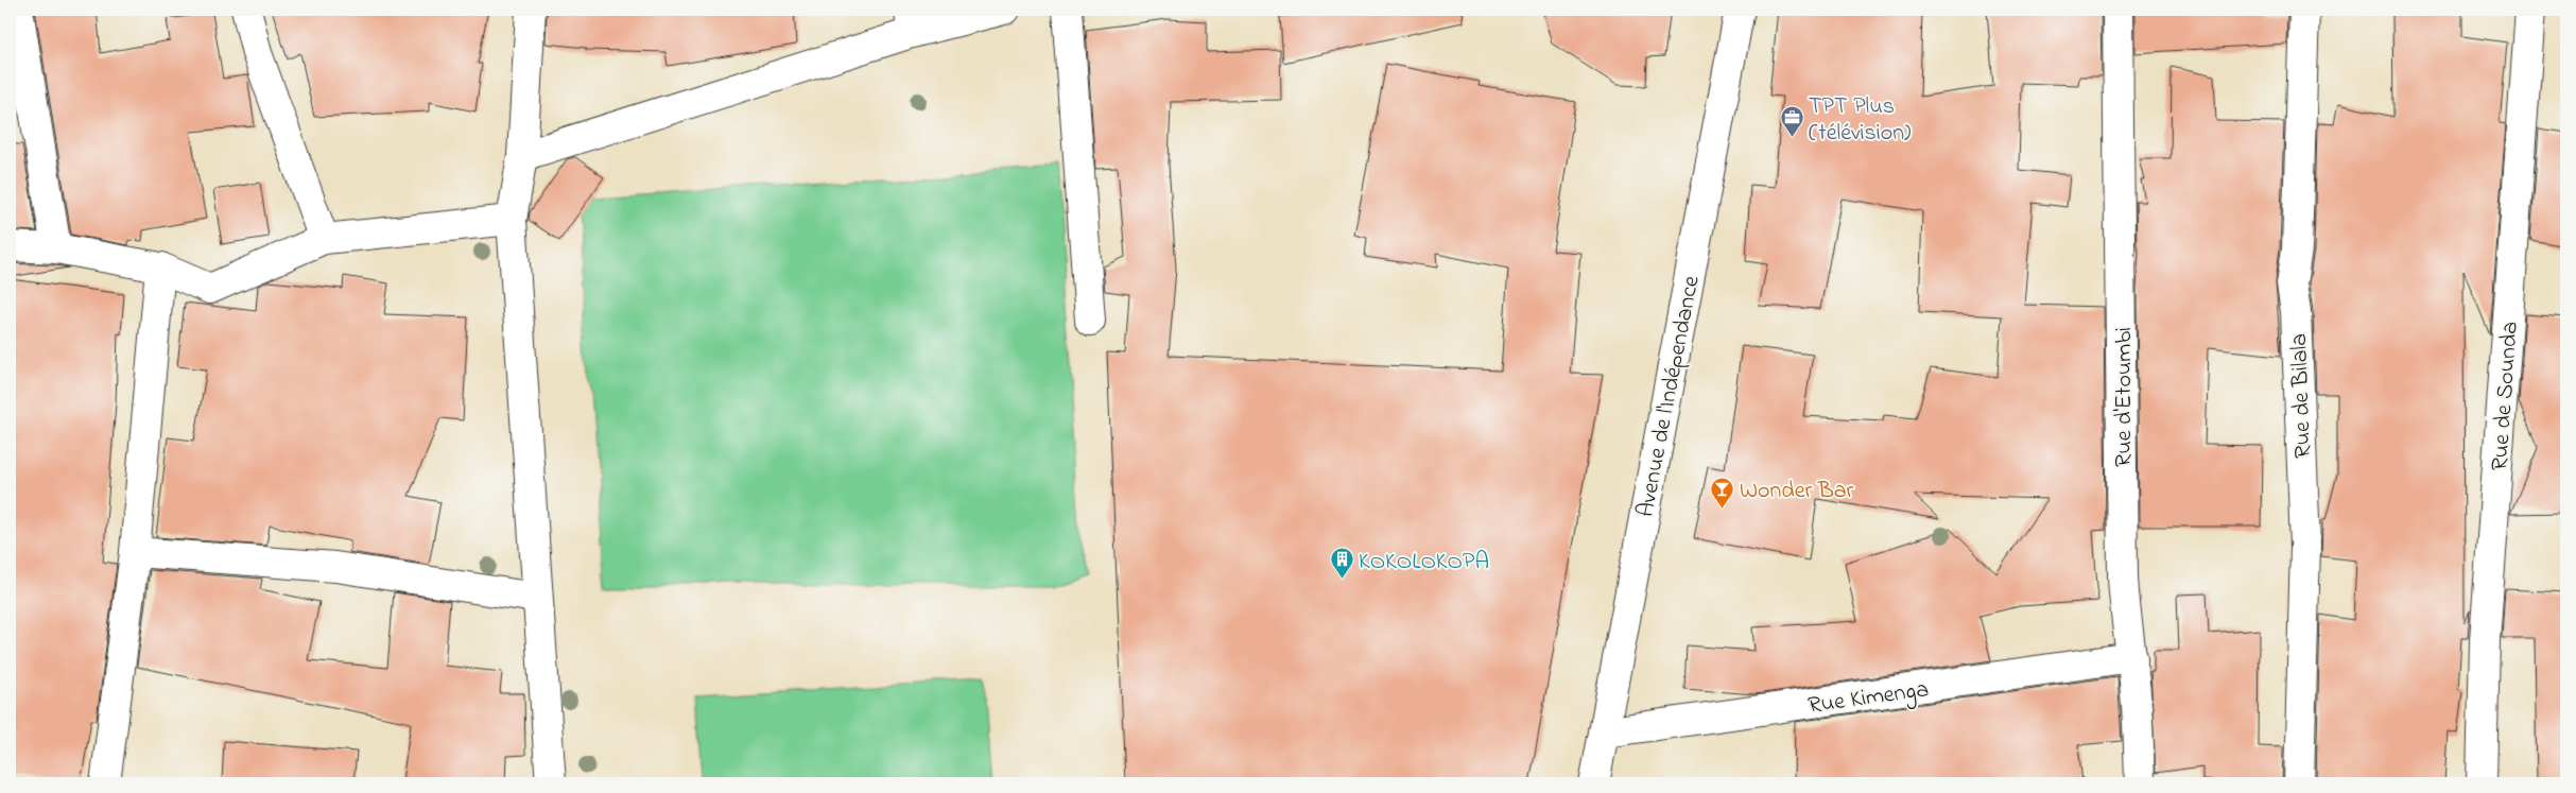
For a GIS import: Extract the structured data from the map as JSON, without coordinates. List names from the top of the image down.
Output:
{
  "streets": {
    "street": [
      "Avenue de l'Indépendance",
      "Rue de Bilala",
      "Rue de Sounda",
      "Rue d'Etoumbi",
      "Rue Kimenga"
    ]
  },
  "crossings": [
    ["Avenue de l'Indépendance", "Rue Kimenga"],
    ["Rue d'Etoumbi", "Rue Kimenga"]
  ],
  "places": {
    "office": ["TPT Plus (télévision)"],
    "bar": ["Wonder Bar"],
    "building": ["KOKOLOKOPA"]
  }
}
